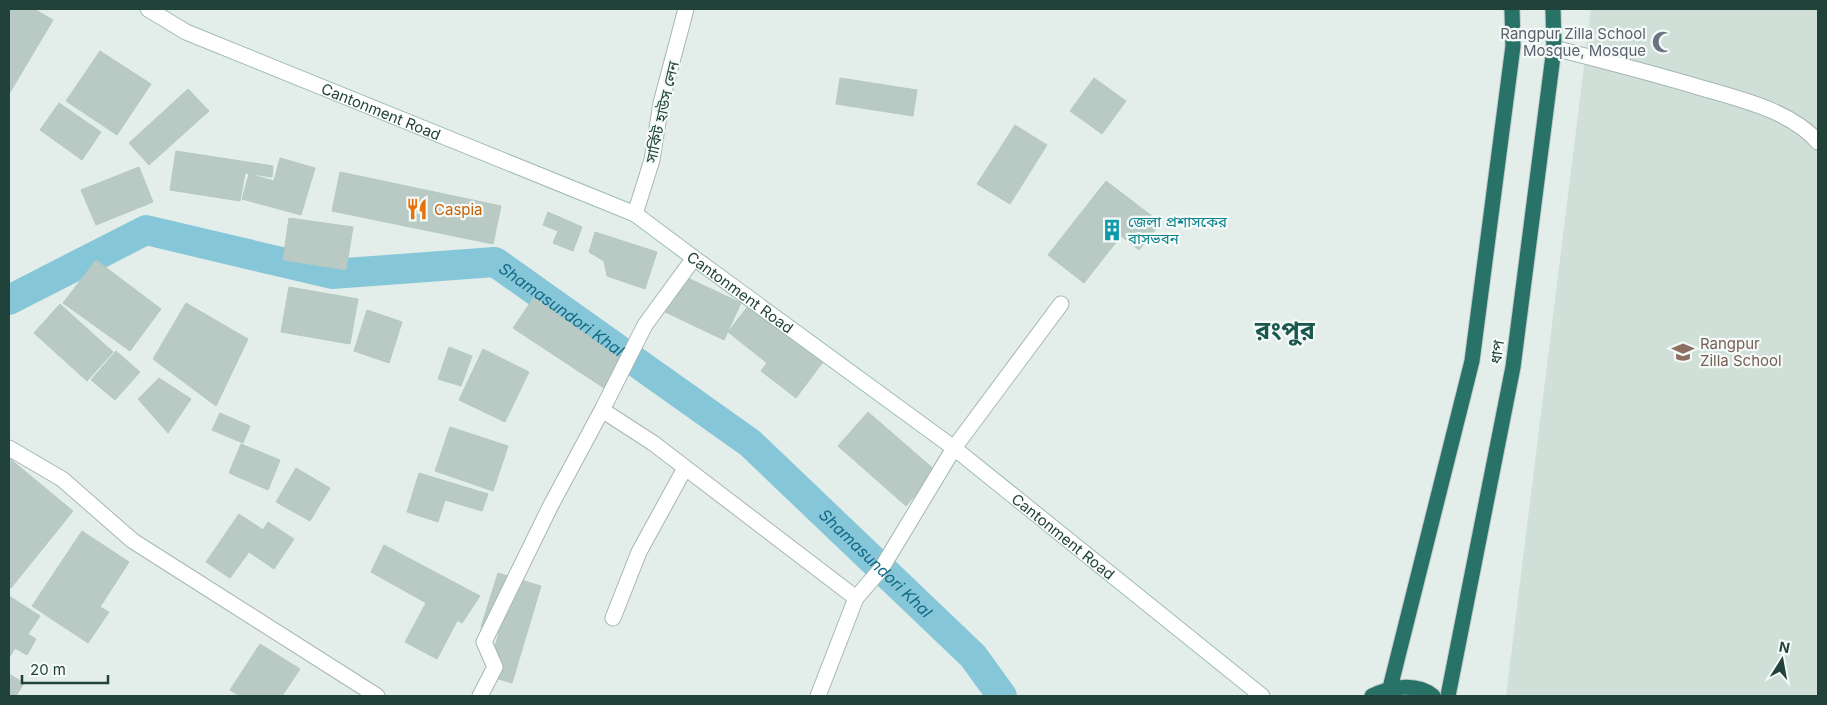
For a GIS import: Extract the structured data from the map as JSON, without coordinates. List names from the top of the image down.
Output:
{
  "streets": {
    "highway": ["ধাপ"],
    "street": ["Cantonment Road", "সার্কিট হাউস লেন"]
  },
  "crossings": [
    ["Cantonment Road", "সার্কিট হাউস লেন"]
  ],
  "districts": ["রংপুর"],
  "water": ["Shamasundori Khal"],
  "places": {
    "mosque": ["Rangpur Zilla School Mosque, Mosque"],
    "restaurant": ["Caspia"],
    "building": ["জেলা প্রশাসকের বাসভবন"],
    "school or university": ["Rangpur Zilla School"]
  },
  "scale_bar": "20 m",
  "north": "top"
}
